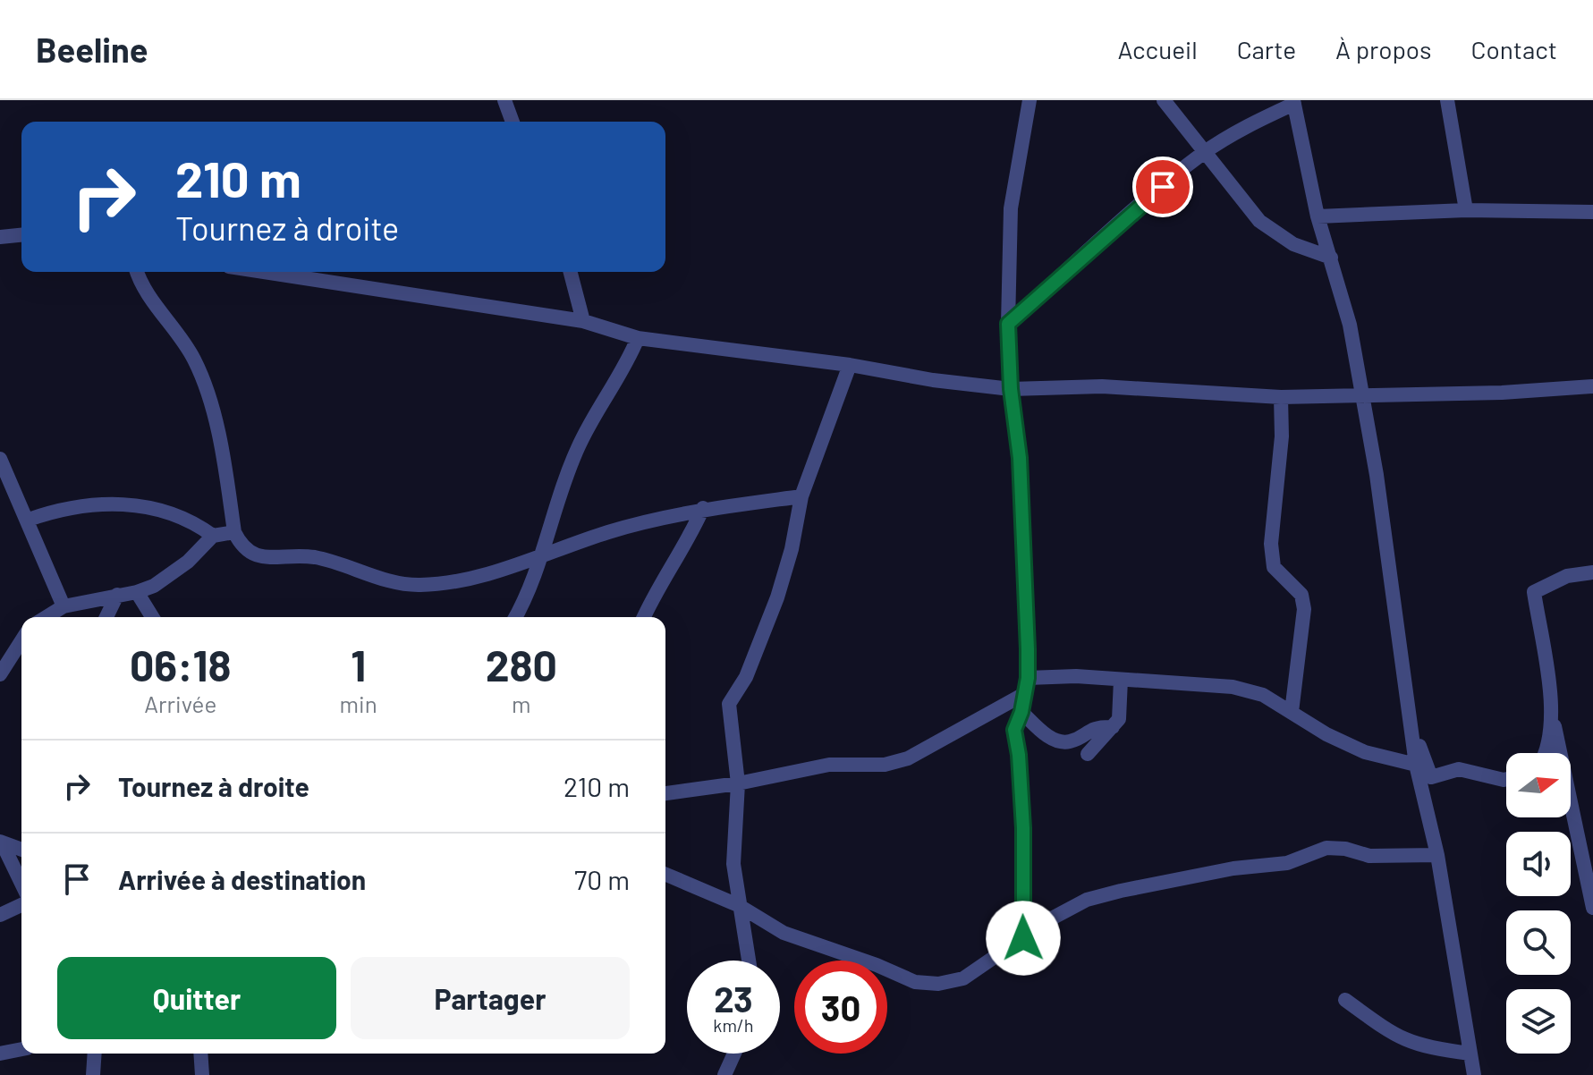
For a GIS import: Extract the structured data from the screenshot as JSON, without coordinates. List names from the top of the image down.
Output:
{
  "north": "right",
  "page": {
    "header": "Beeline",
    "nav": [
      "Accueil",
      "Carte",
      "À propos",
      "Contact"
    ],
    "turn": ["210 m", "Tournez à droite"],
    "eta": [
      "06:18",
      "Arrivée",
      "1",
      "min",
      "280",
      "m"
    ],
    "list": [
      {
        "name": "Tournez à droite",
        "value": "210 m"
      },
      {
        "name": "Arrivée à destination",
        "value": "70 m"
      }
    ],
    "buttons": ["Quitter", "Partager"],
    "speed": "23 km/h",
    "limit": "30"
  }
}
